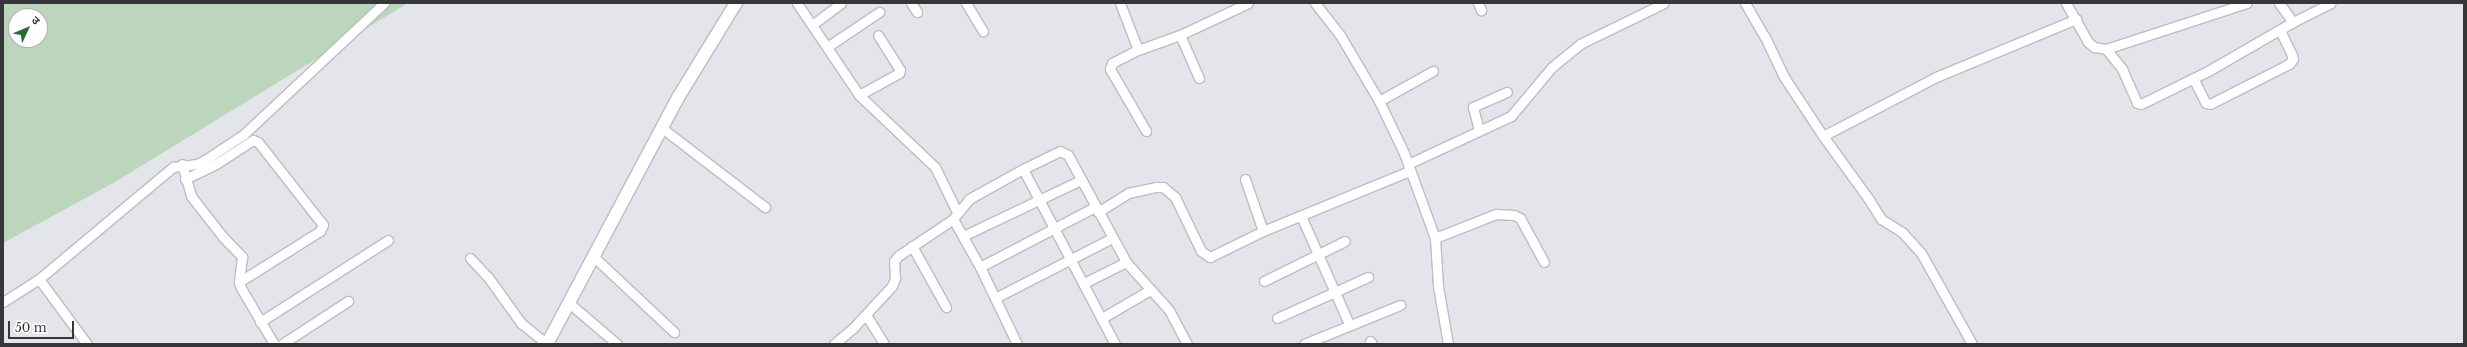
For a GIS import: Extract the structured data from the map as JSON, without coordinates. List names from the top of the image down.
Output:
{
  "scale_bar": "50 m",
  "north": "top right"
}
